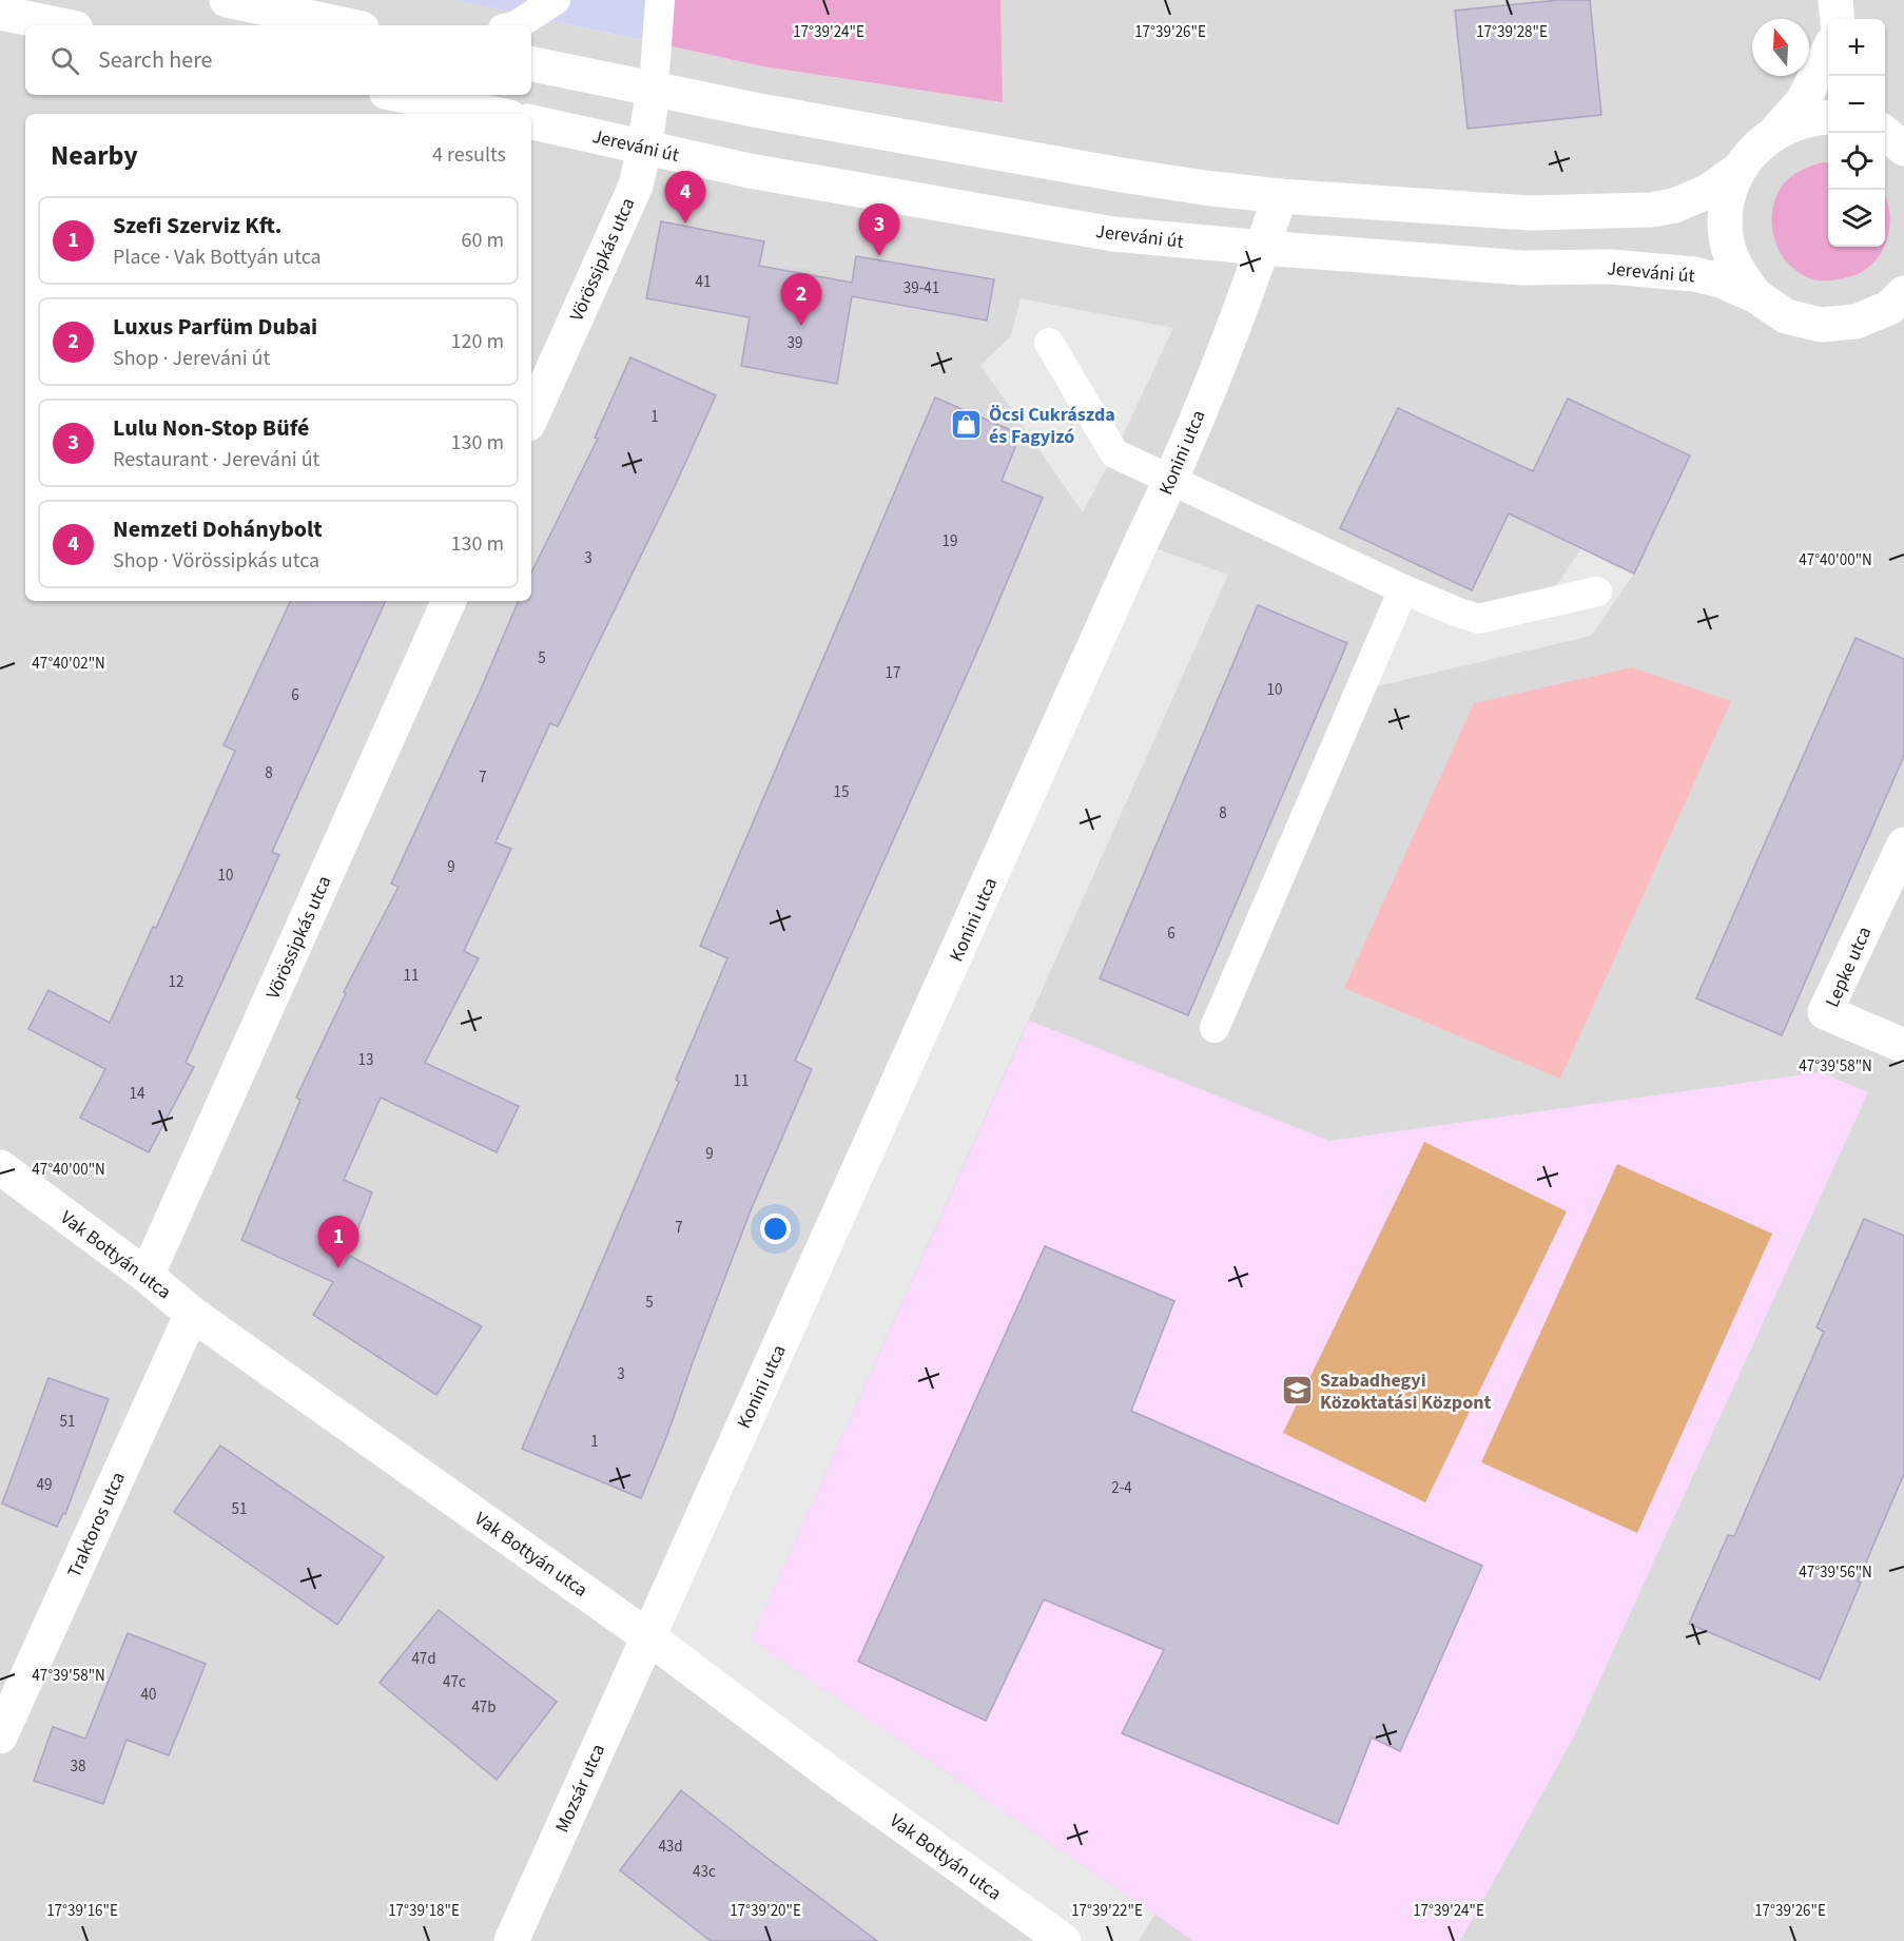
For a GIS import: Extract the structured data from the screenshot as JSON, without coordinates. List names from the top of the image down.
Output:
{
  "streets": {
    "street": [
      "Jereváni út",
      "Vörössipkás utca",
      "Konini utca",
      "Lepke utca",
      "Vak Bottyán utca",
      "Traktoros utca",
      "Mozsár utca"
    ]
  },
  "crossings": [
    ["Jereváni út", "Vörössipkás utca"],
    ["Jereváni út", "Konini utca"],
    ["Vörössipkás utca", "Vak Bottyán utca"],
    ["Konini utca", "Vak Bottyán utca"],
    ["Konini utca", "Mozsár utca"],
    ["Vak Bottyán utca", "Traktoros utca"],
    ["Vak Bottyán utca", "Mozsár utca"]
  ],
  "places": {
    "shop": ["Öcsi Cukrászda és Fagyizó"],
    "school or university": ["Szabadhegyi Közoktatási Központ"]
  },
  "house_numbers": [
    "41",
    "39-41",
    "39",
    "1",
    "19",
    "3",
    "5",
    "17",
    "10",
    "6",
    "8",
    "7",
    "15",
    "8",
    "9",
    "10",
    "6",
    "11",
    "12",
    "13",
    "11",
    "14",
    "9",
    "7",
    "5",
    "3",
    "51",
    "1",
    "49",
    "2-4",
    "51",
    "47d",
    "47c",
    "40",
    "47b",
    "38",
    "43d",
    "43c"
  ],
  "north": "top",
  "page": {
    "map_buttons": ["+", "−"],
    "search": "Search here",
    "heading": ["Nearby", "4 results"],
    "pins": [
      "4",
      "3",
      "2",
      "1"
    ],
    "list": [
      {
        "mark": "1",
        "name": "Szefi Szerviz Kft.",
        "note": "Place · Vak Bottyán utca",
        "value": "60 m"
      },
      {
        "mark": "2",
        "name": "Luxus Parfüm Dubai",
        "note": "Shop · Jereváni út",
        "value": "120 m"
      },
      {
        "mark": "3",
        "name": "Lulu Non-Stop Büfé",
        "note": "Restaurant · Jereváni út",
        "value": "130 m"
      },
      {
        "mark": "4",
        "name": "Nemzeti Dohánybolt",
        "note": "Shop · Vörössipkás utca",
        "value": "130 m"
      }
    ]
  },
  "coordinates": [
    "17°39'24\"E",
    "17°39'26\"E",
    "17°39'28\"E",
    "47°40'00\"N",
    "47°40'02\"N",
    "47°39'58\"N",
    "47°39'56\"N",
    "17°39'16\"E",
    "17°39'18\"E",
    "17°39'20\"E",
    "17°39'22\"E"
  ]
}
